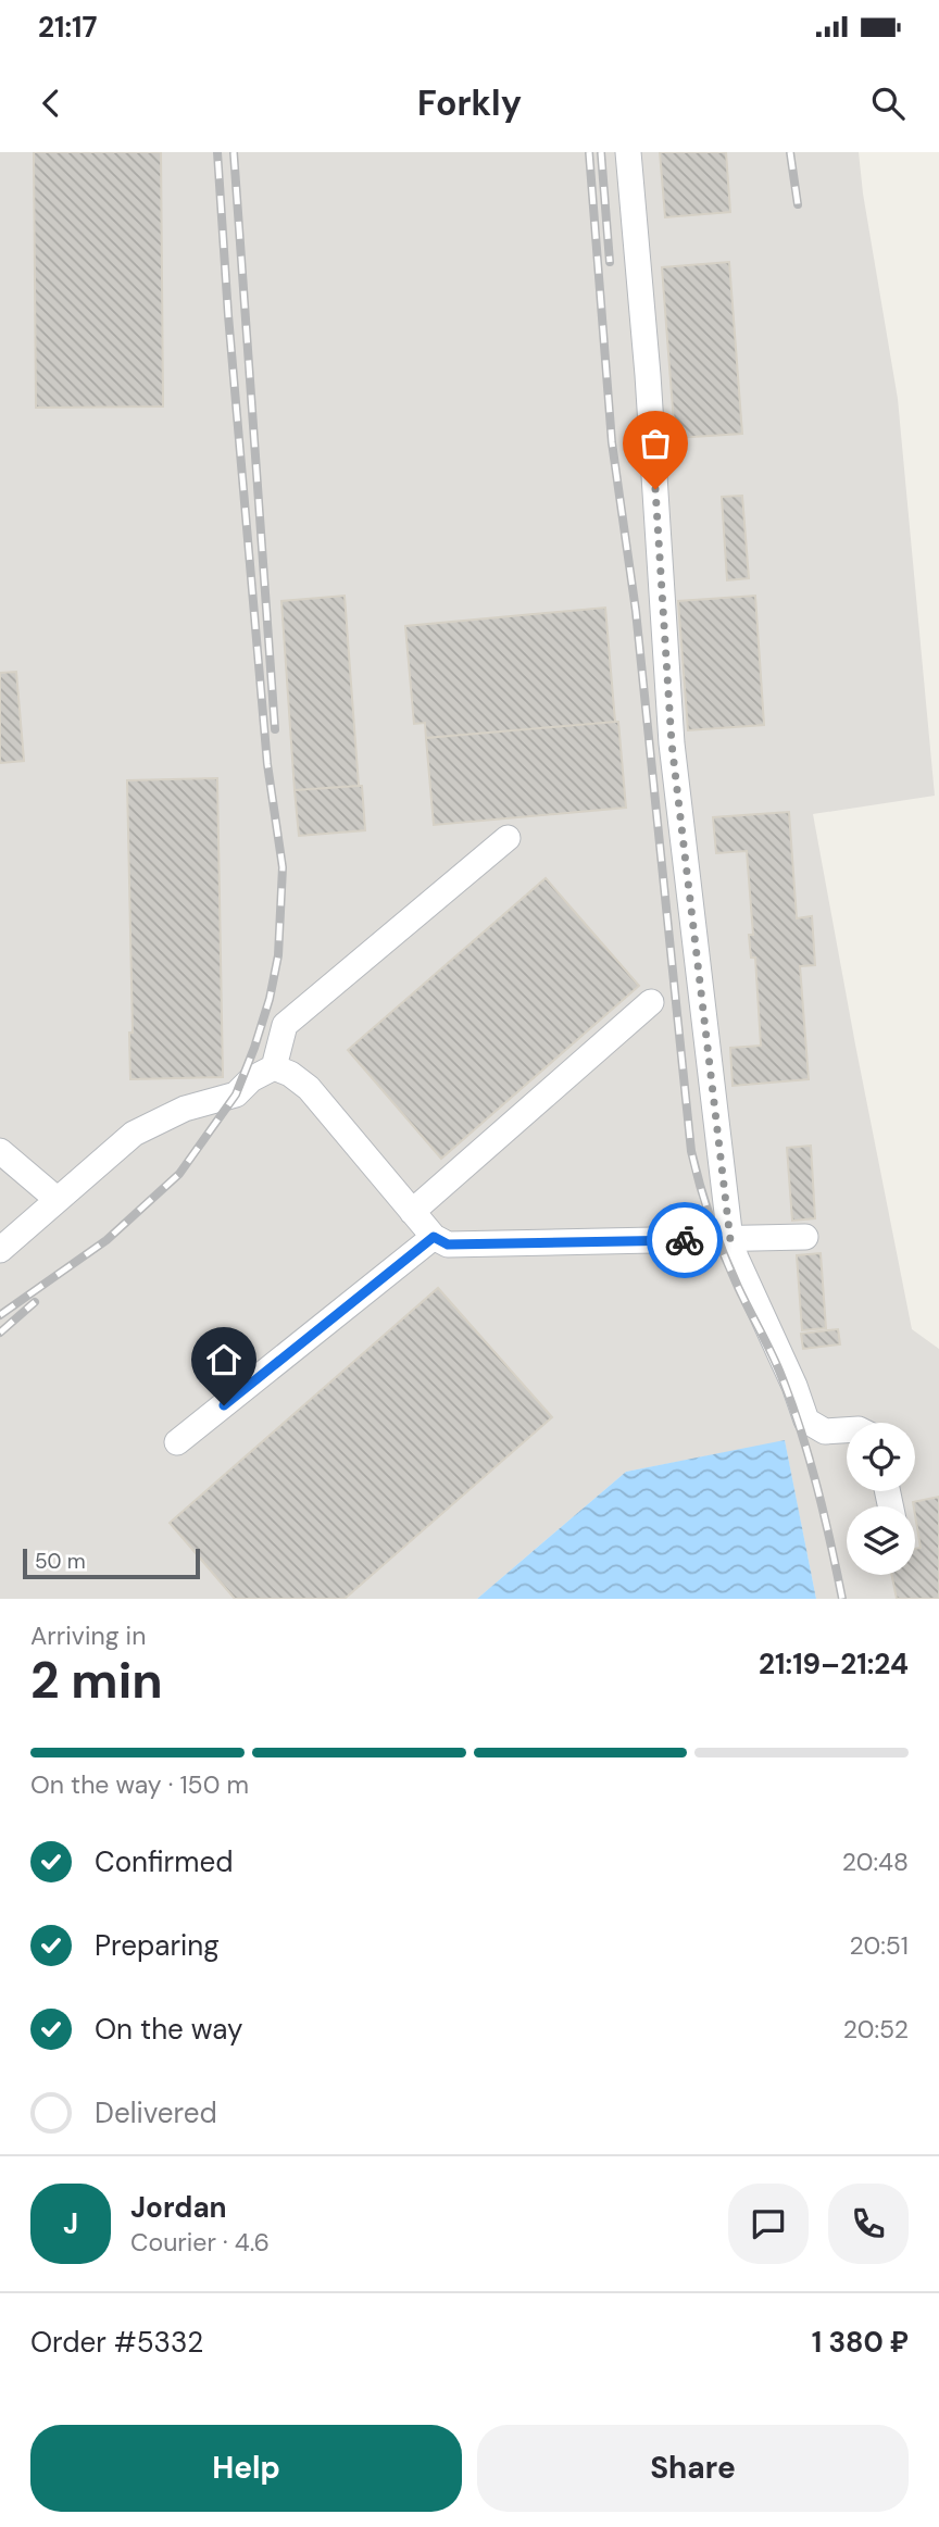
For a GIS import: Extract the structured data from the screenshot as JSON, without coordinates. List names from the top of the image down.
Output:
{
  "scale_bar": "50 m",
  "page": {
    "status": "21:17",
    "header": "Forkly",
    "scale": "50 m",
    "heading": ["2 min", "Arriving in", "21:19–21:24"],
    "panel": [
      "Jordan",
      "Courier · 4.6",
      "Order #5332",
      "1 380 ₽"
    ],
    "bar": "On the way · 150 m",
    "list": [
      ["Confirmed", "20:48"],
      ["Preparing", "20:51"],
      ["On the way", "20:52"],
      "Delivered"
    ],
    "round": "J",
    "buttons": ["Help", "Share"]
  }
}
